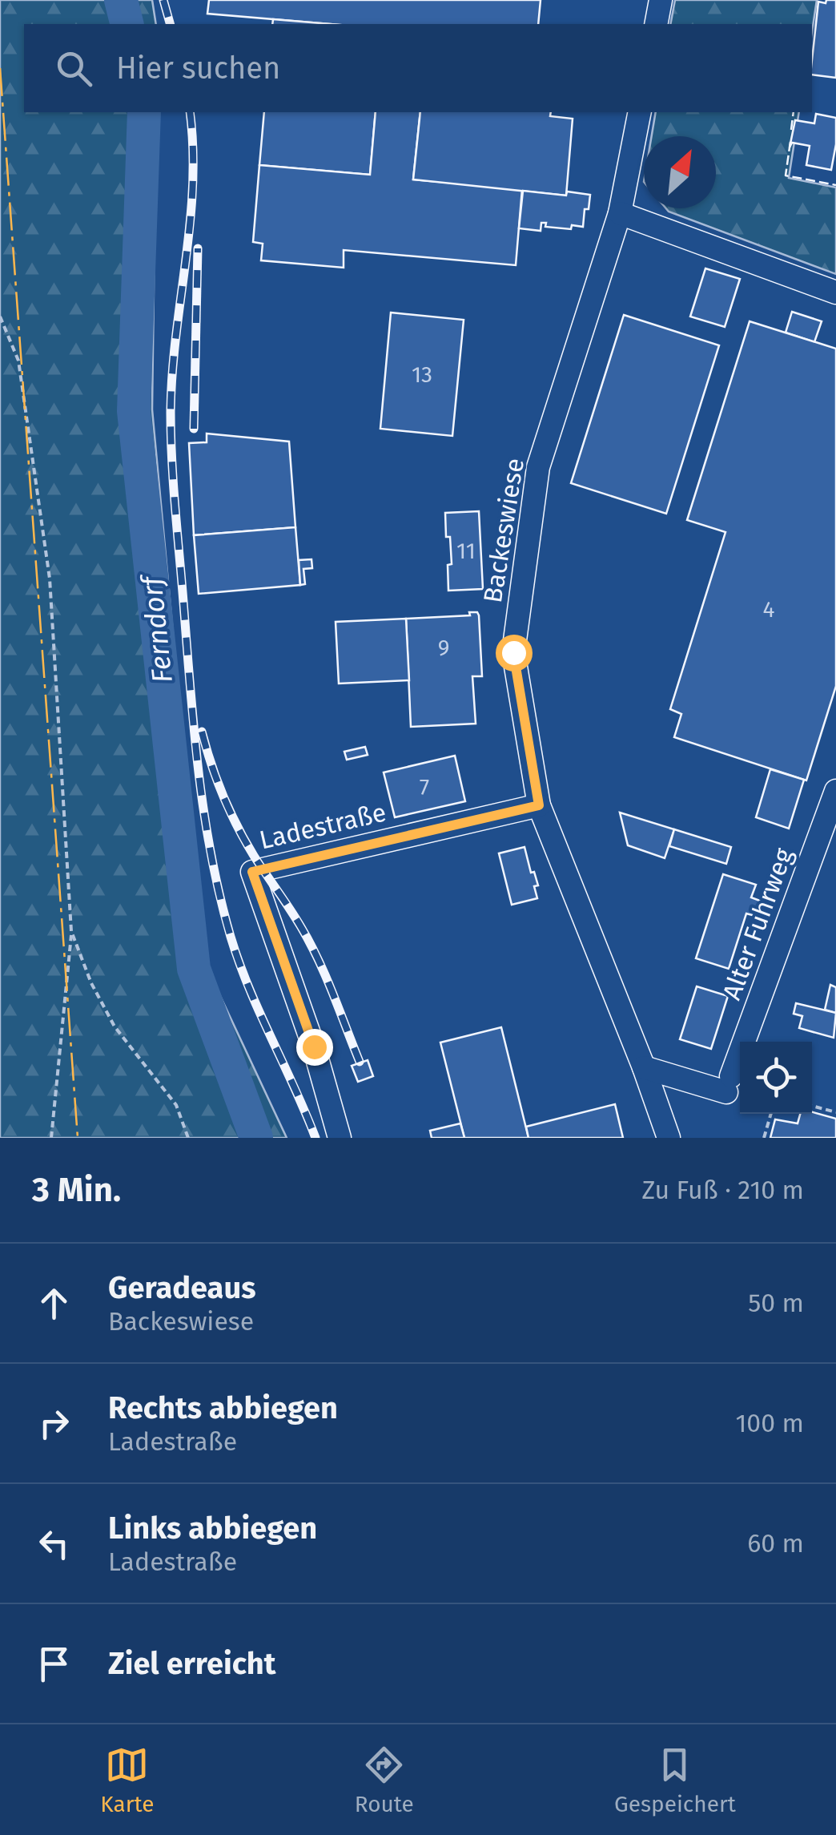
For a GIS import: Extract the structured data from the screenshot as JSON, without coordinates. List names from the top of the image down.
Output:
{
  "streets": {
    "street": ["Backeswiese", "Ladestraße", "Alter Fuhrweg"]
  },
  "crossings": [
    ["Backeswiese", "Ladestraße"],
    ["Backeswiese", "Alter Fuhrweg"]
  ],
  "water": ["Ferndorf"],
  "house_numbers": [
    "13",
    "11",
    "4",
    "9",
    "7"
  ],
  "north": "top right",
  "page": {
    "search": "Hier suchen",
    "heading": ["3 Min.", "Zu Fuß · 210 m"],
    "list": [
      ["Geradeaus", "Backeswiese", "50 m"],
      ["Rechts abbiegen", "Ladestraße", "100 m"],
      ["Links abbiegen", "Ladestraße", "60 m"],
      "Ziel erreicht"
    ],
    "nav": ["Karte", "Route", "Gespeichert"]
  }
}
